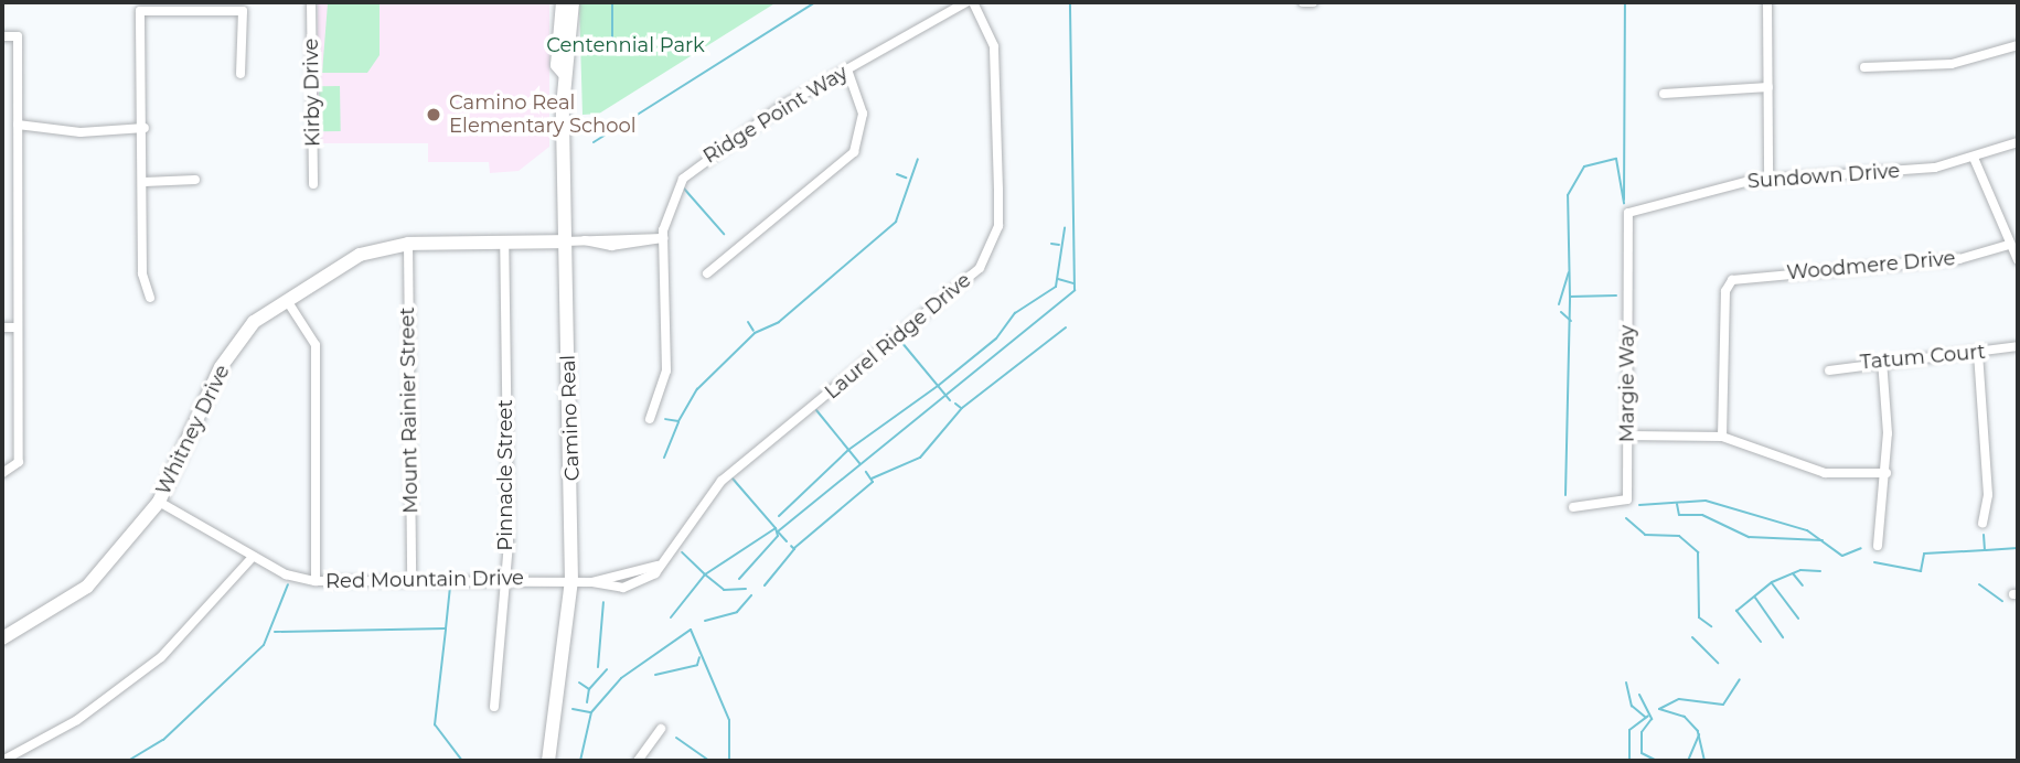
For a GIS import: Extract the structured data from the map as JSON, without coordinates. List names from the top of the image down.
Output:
{
  "streets": {
    "main road": ["Camino Real", "Whitney Drive"],
    "street": [
      "Kirby Drive",
      "Ridge Point Way",
      "Sundown Drive",
      "Woodmere Drive",
      "Laurel Ridge Drive",
      "Tatum Court",
      "Margie Way",
      "Mount Rainier Street",
      "Pinnacle Street",
      "Red Mountain Drive"
    ]
  },
  "crossings": [
    ["Ridge Point Way", "Whitney Drive"],
    ["Sundown Drive", "Margie Way"],
    ["Mount Rainier Street", "Whitney Drive"],
    ["Mount Rainier Street", "Red Mountain Drive"],
    ["Camino Real", "Whitney Drive"],
    ["Camino Real", "Red Mountain Drive"],
    ["Whitney Drive", "Pinnacle Street"],
    ["Whitney Drive", "Red Mountain Drive"],
    ["Pinnacle Street", "Red Mountain Drive"]
  ],
  "parks": ["Centennial Park"],
  "places": ["Camino Real Elementary School"]
}
